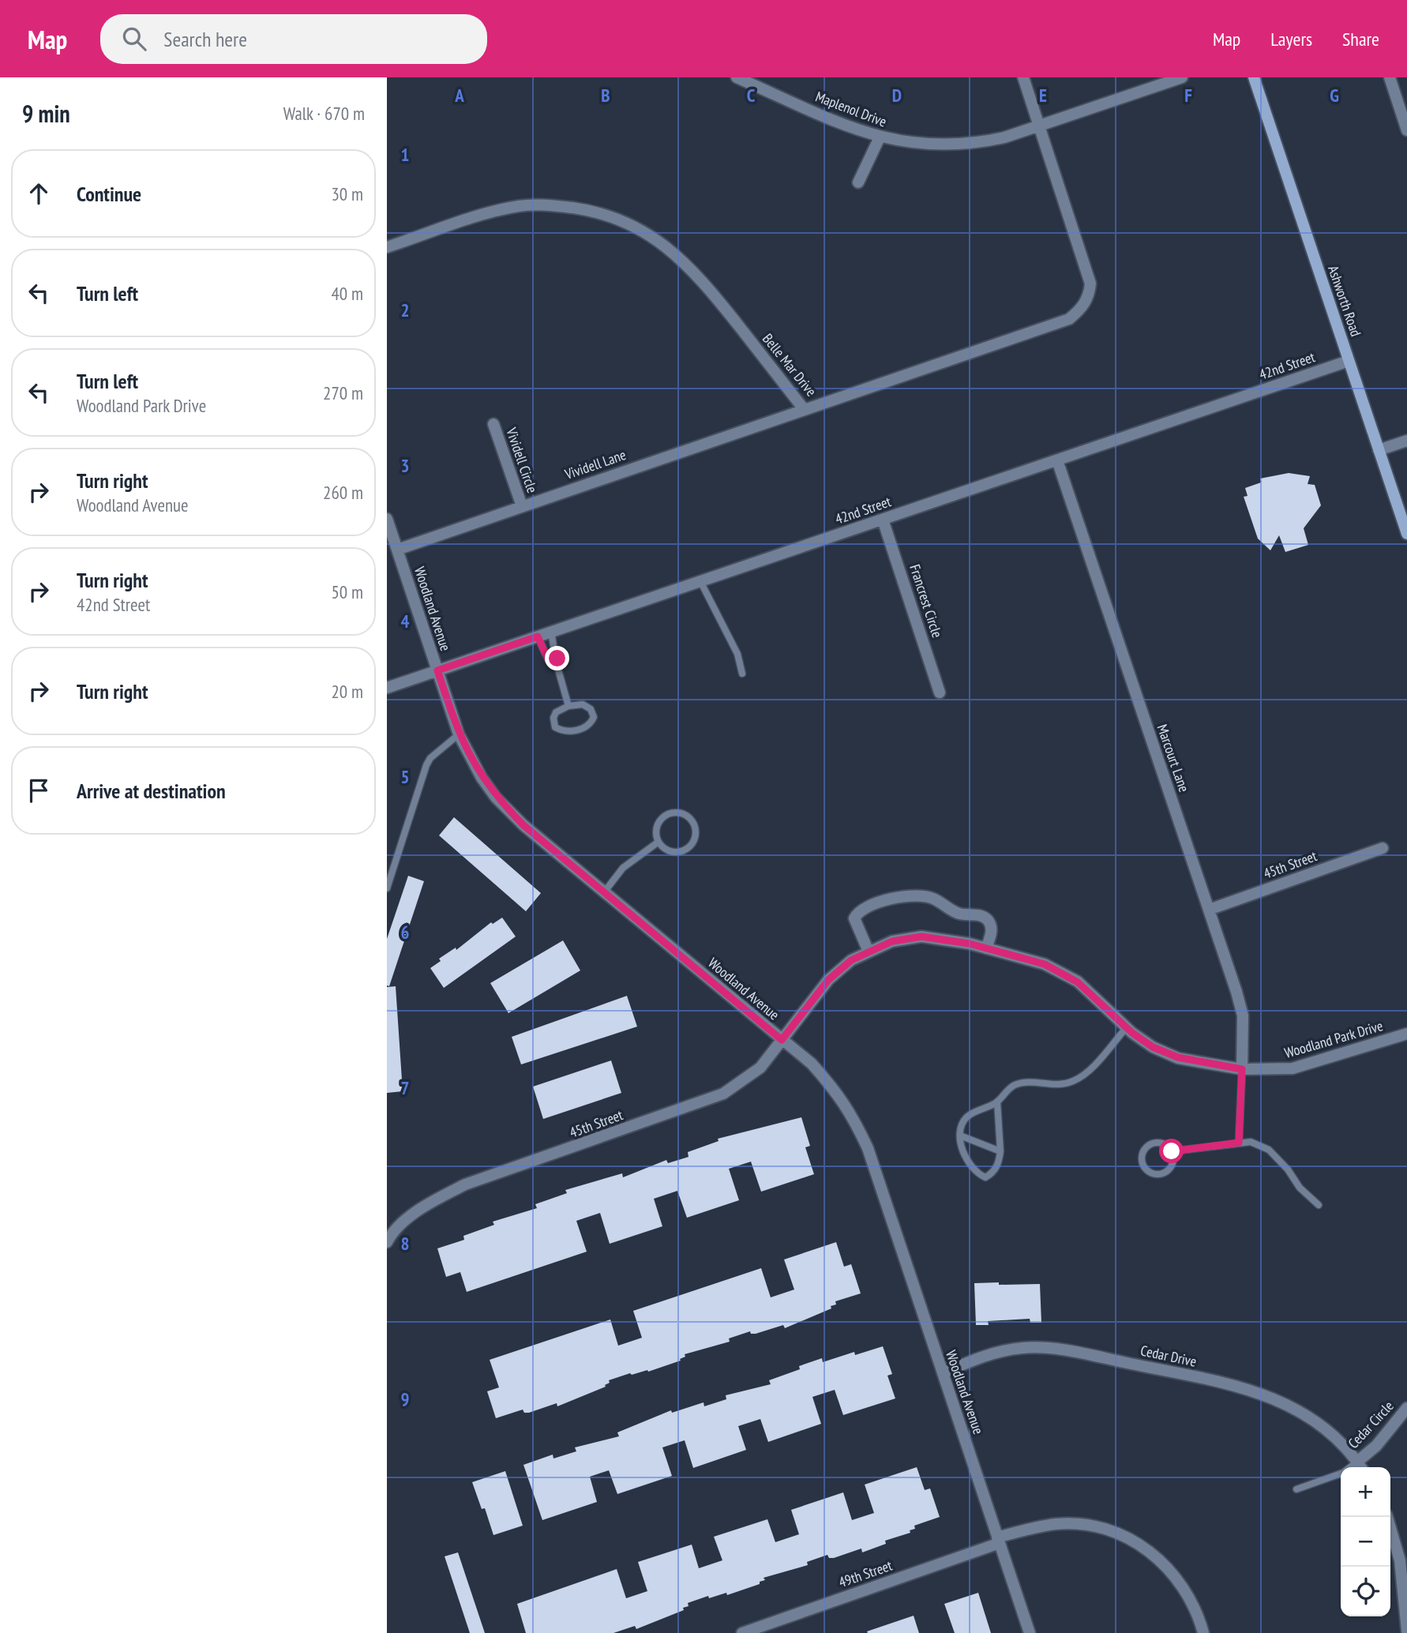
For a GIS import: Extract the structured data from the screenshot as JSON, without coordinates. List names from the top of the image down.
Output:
{
  "streets": {
    "main road": ["Ashworth Road"],
    "street": [
      "Maplenol Drive",
      "Belle Mar Drive",
      "42nd Street",
      "Vividell Circle",
      "Vividell Lane",
      "Francrest Circle",
      "Woodland Avenue",
      "Marcourt Lane",
      "45th Street",
      "Woodland Park Drive",
      "Cedar Drive",
      "Cedar Circle",
      "49th Street"
    ]
  },
  "crossings": [
    ["Maplenol Drive", "Belle Mar Drive"],
    ["Ashworth Road", "42nd Street"],
    ["Belle Mar Drive", "Vividell Lane"],
    ["42nd Street", "Francrest Circle"],
    ["42nd Street", "Woodland Avenue"],
    ["42nd Street", "Marcourt Lane"],
    ["Vividell Circle", "Vividell Lane"],
    ["Vividell Lane", "Woodland Avenue"],
    ["Woodland Avenue", "45th Street"],
    ["Woodland Avenue", "Woodland Park Drive"],
    ["Woodland Avenue", "Cedar Drive"],
    ["Woodland Avenue", "49th Street"],
    ["Marcourt Lane", "45th Street"],
    ["Marcourt Lane", "Woodland Park Drive"],
    ["45th Street", "Woodland Park Drive"],
    ["Cedar Drive", "Cedar Circle"]
  ],
  "page": {
    "header": "Map",
    "search": "Search here",
    "nav": ["Map", "Layers", "Share"],
    "heading": ["9 min", "Walk · 670 m"],
    "list": [
      ["Continue", "30 m"],
      ["Turn left", "40 m"],
      ["Turn left", "Woodland Park Drive", "270 m"],
      ["Turn right", "Woodland Avenue", "260 m"],
      ["Turn right", "42nd Street", "50 m"],
      ["Turn right", "20 m"],
      "Arrive at destination"
    ],
    "map_buttons": ["+", "−"]
  },
  "grid": {
    "columns": [
      "A",
      "B",
      "C",
      "D",
      "E",
      "F",
      "G"
    ],
    "rows": [
      "1",
      "2",
      "3",
      "4",
      "5",
      "6",
      "7",
      "8",
      "9"
    ]
  }
}
